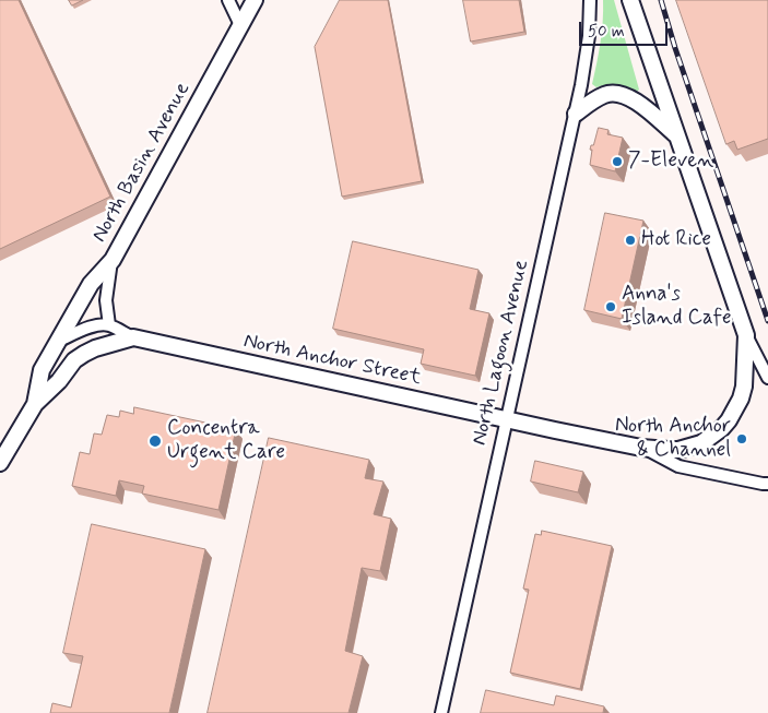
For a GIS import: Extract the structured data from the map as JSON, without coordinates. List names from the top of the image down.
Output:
{
  "streets": {
    "main road": ["North Basin Avenue", "North Anchor Street"],
    "street": ["North Lagoon Avenue"]
  },
  "crossings": [
    ["North Basin Avenue", "North Anchor Street"],
    ["North Lagoon Avenue", "North Anchor Street"]
  ],
  "places": [
    "7-Eleven",
    "Hot Rice",
    "Anna's Island Cafe",
    "North Anchor & Channel",
    "Concentra Urgent Care"
  ],
  "scale_bar": "50 m"
}
